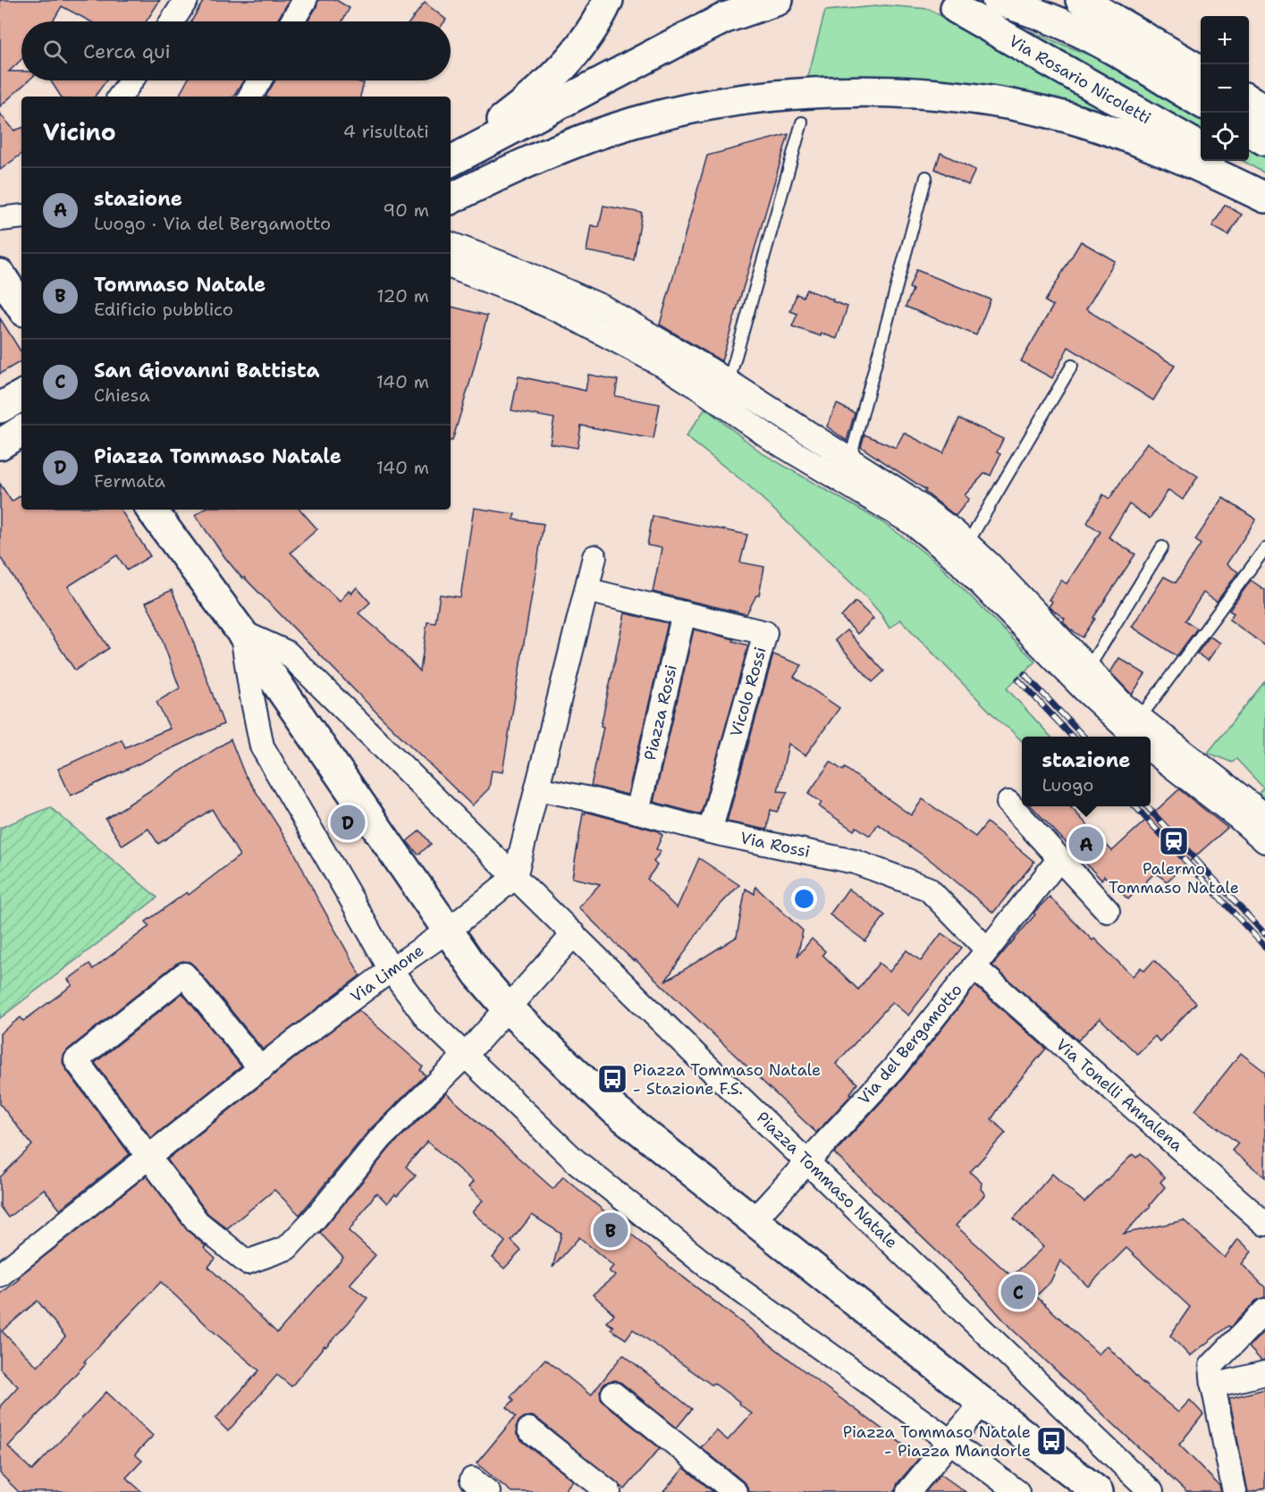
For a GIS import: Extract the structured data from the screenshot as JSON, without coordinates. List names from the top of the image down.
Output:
{
  "streets": {
    "main road": ["Via Rosario Nicoletti"],
    "street": [
      "Vicolo Rossi",
      "Piazza Rossi",
      "Via Rossi",
      "Via Limone",
      "Via del Bergamotto",
      "Via Tonelli Annalena",
      "Piazza Tommaso Natale"
    ]
  },
  "crossings": [
    ["Vicolo Rossi", "Piazza Rossi"],
    ["Vicolo Rossi", "Via Rossi"],
    ["Piazza Rossi", "Via Rossi"],
    ["Via Rossi", "Via del Bergamotto"],
    ["Via Rossi", "Via Tonelli Annalena"],
    ["Via Limone", "Piazza Tommaso Natale"],
    ["Via del Bergamotto", "Via Tonelli Annalena"],
    ["Via del Bergamotto", "Piazza Tommaso Natale"]
  ],
  "places": {
    "station": ["Palermo Tommaso Natale"],
    "bus stop": ["Piazza Tommaso Natale - Stazione F.S.", "Piazza Tommaso Natale - Piazza Mandorle"]
  },
  "page": {
    "map_buttons": ["+", "−"],
    "search": "Cerca qui",
    "heading": ["Vicino", "4 risultati"],
    "list": [
      {
        "mark": "A",
        "name": "stazione",
        "note": "Luogo · Via del Bergamotto",
        "value": "90 m"
      },
      {
        "mark": "B",
        "name": "Tommaso Natale",
        "note": "Edificio pubblico",
        "value": "120 m"
      },
      {
        "mark": "C",
        "name": "San Giovanni Battista",
        "note": "Chiesa",
        "value": "140 m"
      },
      {
        "mark": "D",
        "name": "Piazza Tommaso Natale",
        "note": "Fermata",
        "value": "140 m"
      }
    ],
    "popup": ["stazione", "Luogo"],
    "pins": [
      "D",
      "A",
      "B",
      "C"
    ]
  }
}
